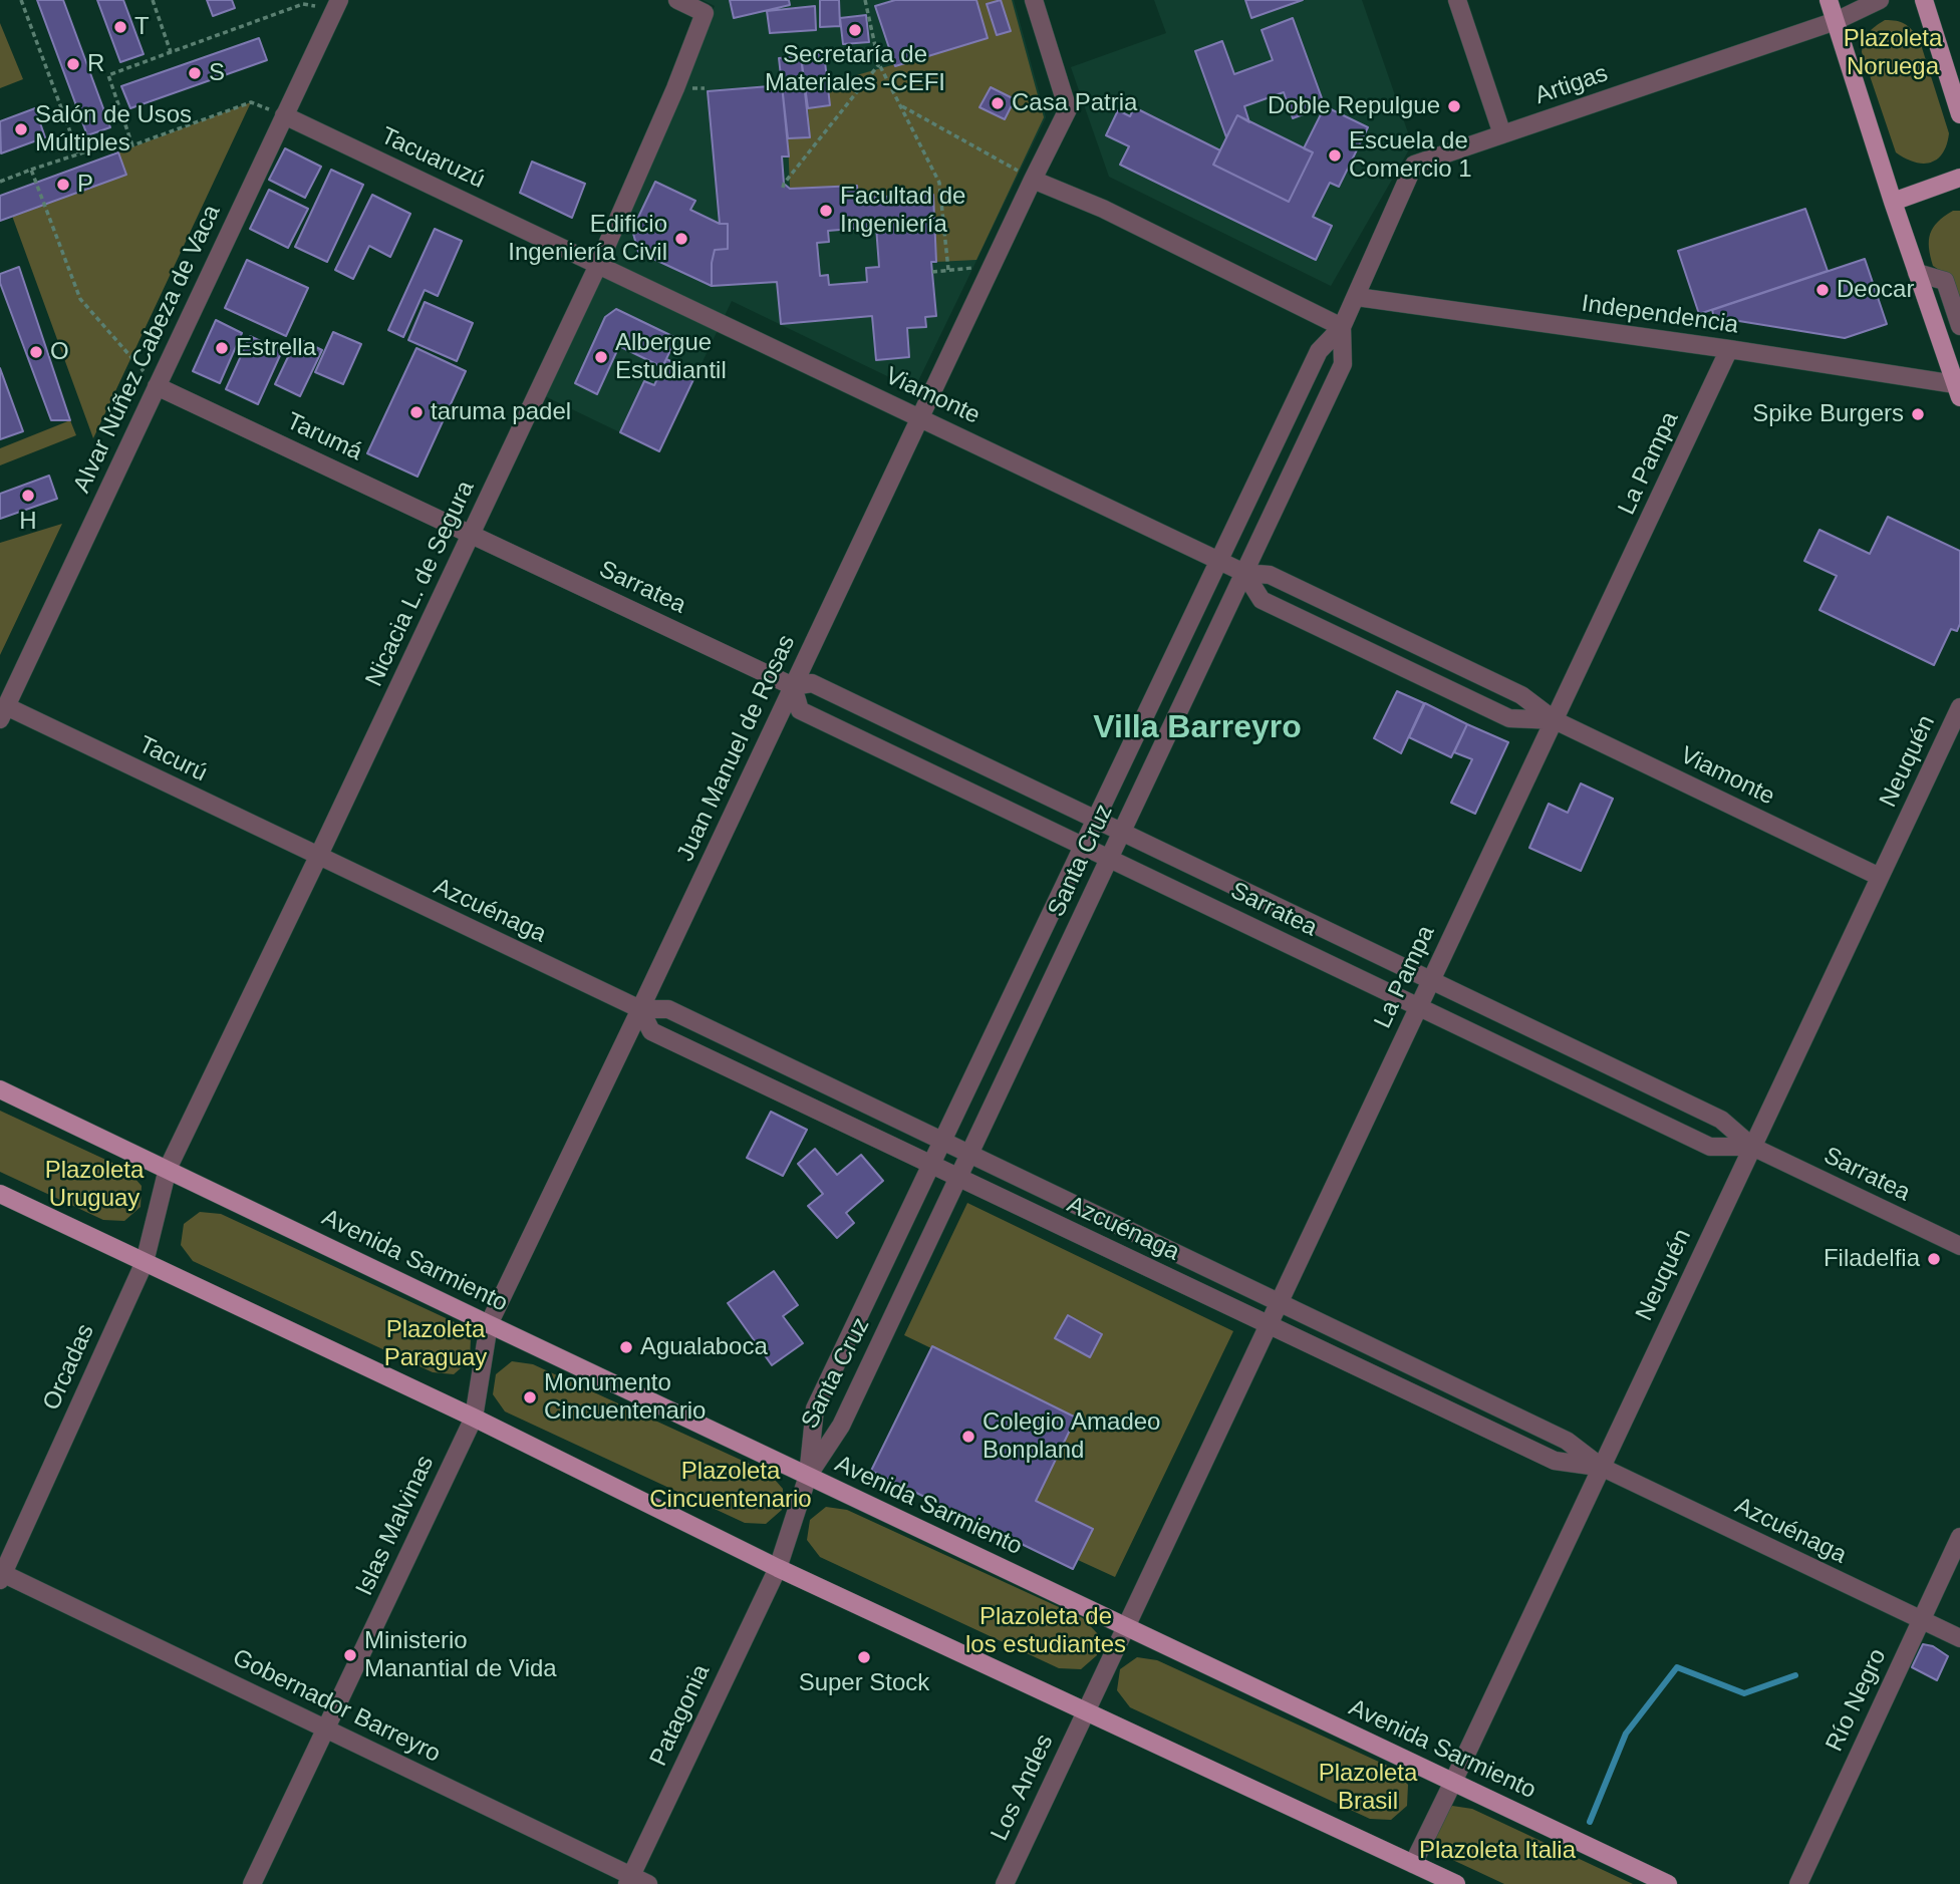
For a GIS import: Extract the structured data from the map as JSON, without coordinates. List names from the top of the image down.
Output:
{
  "streets": {
    "main road": ["Avenida Sarmiento"],
    "street": [
      "Artigas",
      "Tacuaruzú",
      "Independencia",
      "Alvar Núñez Cabeza de Vaca",
      "Viamonte",
      "Tarumá",
      "La Pampa",
      "Nicacia L. de Segura",
      "Sarratea",
      "Juan Manuel de Rosas",
      "Tacurú",
      "Neuquén",
      "Santa Cruz",
      "Azcuénaga",
      "Orcadas",
      "Islas Malvinas",
      "Río Negro",
      "Gobernador Barreyro",
      "Patagonia",
      "Los Andes"
    ]
  },
  "crossings": [
    ["Artigas", "Independencia"],
    ["Artigas", "Santa Cruz"],
    ["Tacuaruzú", "Alvar Núñez Cabeza de Vaca"],
    ["Tacuaruzú", "Viamonte"],
    ["Tacuaruzú", "Nicacia L. de Segura"],
    ["Independencia", "La Pampa"],
    ["Independencia", "Santa Cruz"],
    ["Alvar Núñez Cabeza de Vaca", "Tarumá"],
    ["Alvar Núñez Cabeza de Vaca", "Tacurú"],
    ["Viamonte", "La Pampa"],
    ["Viamonte", "Nicacia L. de Segura"],
    ["Viamonte", "Juan Manuel de Rosas"],
    ["Viamonte", "Neuquén"],
    ["Viamonte", "Santa Cruz"],
    ["Tarumá", "Nicacia L. de Segura"],
    ["Tarumá", "Sarratea"],
    ["La Pampa", "Sarratea"],
    ["La Pampa", "Azcuénaga"],
    ["La Pampa", "Avenida Sarmiento"],
    ["La Pampa", "Los Andes"],
    ["Nicacia L. de Segura", "Sarratea"],
    ["Nicacia L. de Segura", "Tacurú"],
    ["Nicacia L. de Segura", "Azcuénaga"],
    ["Nicacia L. de Segura", "Avenida Sarmiento"],
    ["Nicacia L. de Segura", "Orcadas"],
    ["Sarratea", "Juan Manuel de Rosas"],
    ["Sarratea", "Neuquén"],
    ["Sarratea", "Santa Cruz"],
    ["Juan Manuel de Rosas", "Azcuénaga"],
    ["Juan Manuel de Rosas", "Avenida Sarmiento"],
    ["Juan Manuel de Rosas", "Islas Malvinas"],
    ["Tacurú", "Azcuénaga"],
    ["Neuquén", "Azcuénaga"],
    ["Neuquén", "Avenida Sarmiento"],
    ["Santa Cruz", "Azcuénaga"],
    ["Santa Cruz", "Avenida Sarmiento"],
    ["Santa Cruz", "Patagonia"],
    ["Azcuénaga", "Río Negro"],
    ["Avenida Sarmiento", "Orcadas"],
    ["Avenida Sarmiento", "Patagonia"],
    ["Avenida Sarmiento", "Los Andes"],
    ["Orcadas", "Gobernador Barreyro"],
    ["Islas Malvinas", "Gobernador Barreyro"],
    ["Gobernador Barreyro", "Patagonia"]
  ],
  "districts": ["Villa Barreyro"],
  "parks": [
    "Plazoleta Noruega",
    "Plazoleta Uruguay",
    "Plazoleta Paraguay",
    "Plazoleta Cincuentenario",
    "Plazoleta de los estudiantes",
    "Plazoleta Brasil",
    "Plazoleta Italia"
  ],
  "places": [
    "T",
    "Secretaría de Materiales -CEFI",
    "R",
    "S",
    "Casa Patria",
    "Doble Repulgue",
    "Salón de Usos Múltiples",
    "Escuela de Comercio 1",
    "P",
    "Facultad de Ingeniería",
    "Edificio Ingeniería Civil",
    "Deocar",
    "Estrella",
    "O",
    "Albergue Estudiantil",
    "taruma padel",
    "Spike Burgers",
    "H",
    "Filadelfia",
    "Agualaboca",
    "Monumento Cincuentenario",
    "Colegio Amadeo Bonpland",
    "Ministerio Manantial de Vida",
    "Super Stock"
  ]
}
